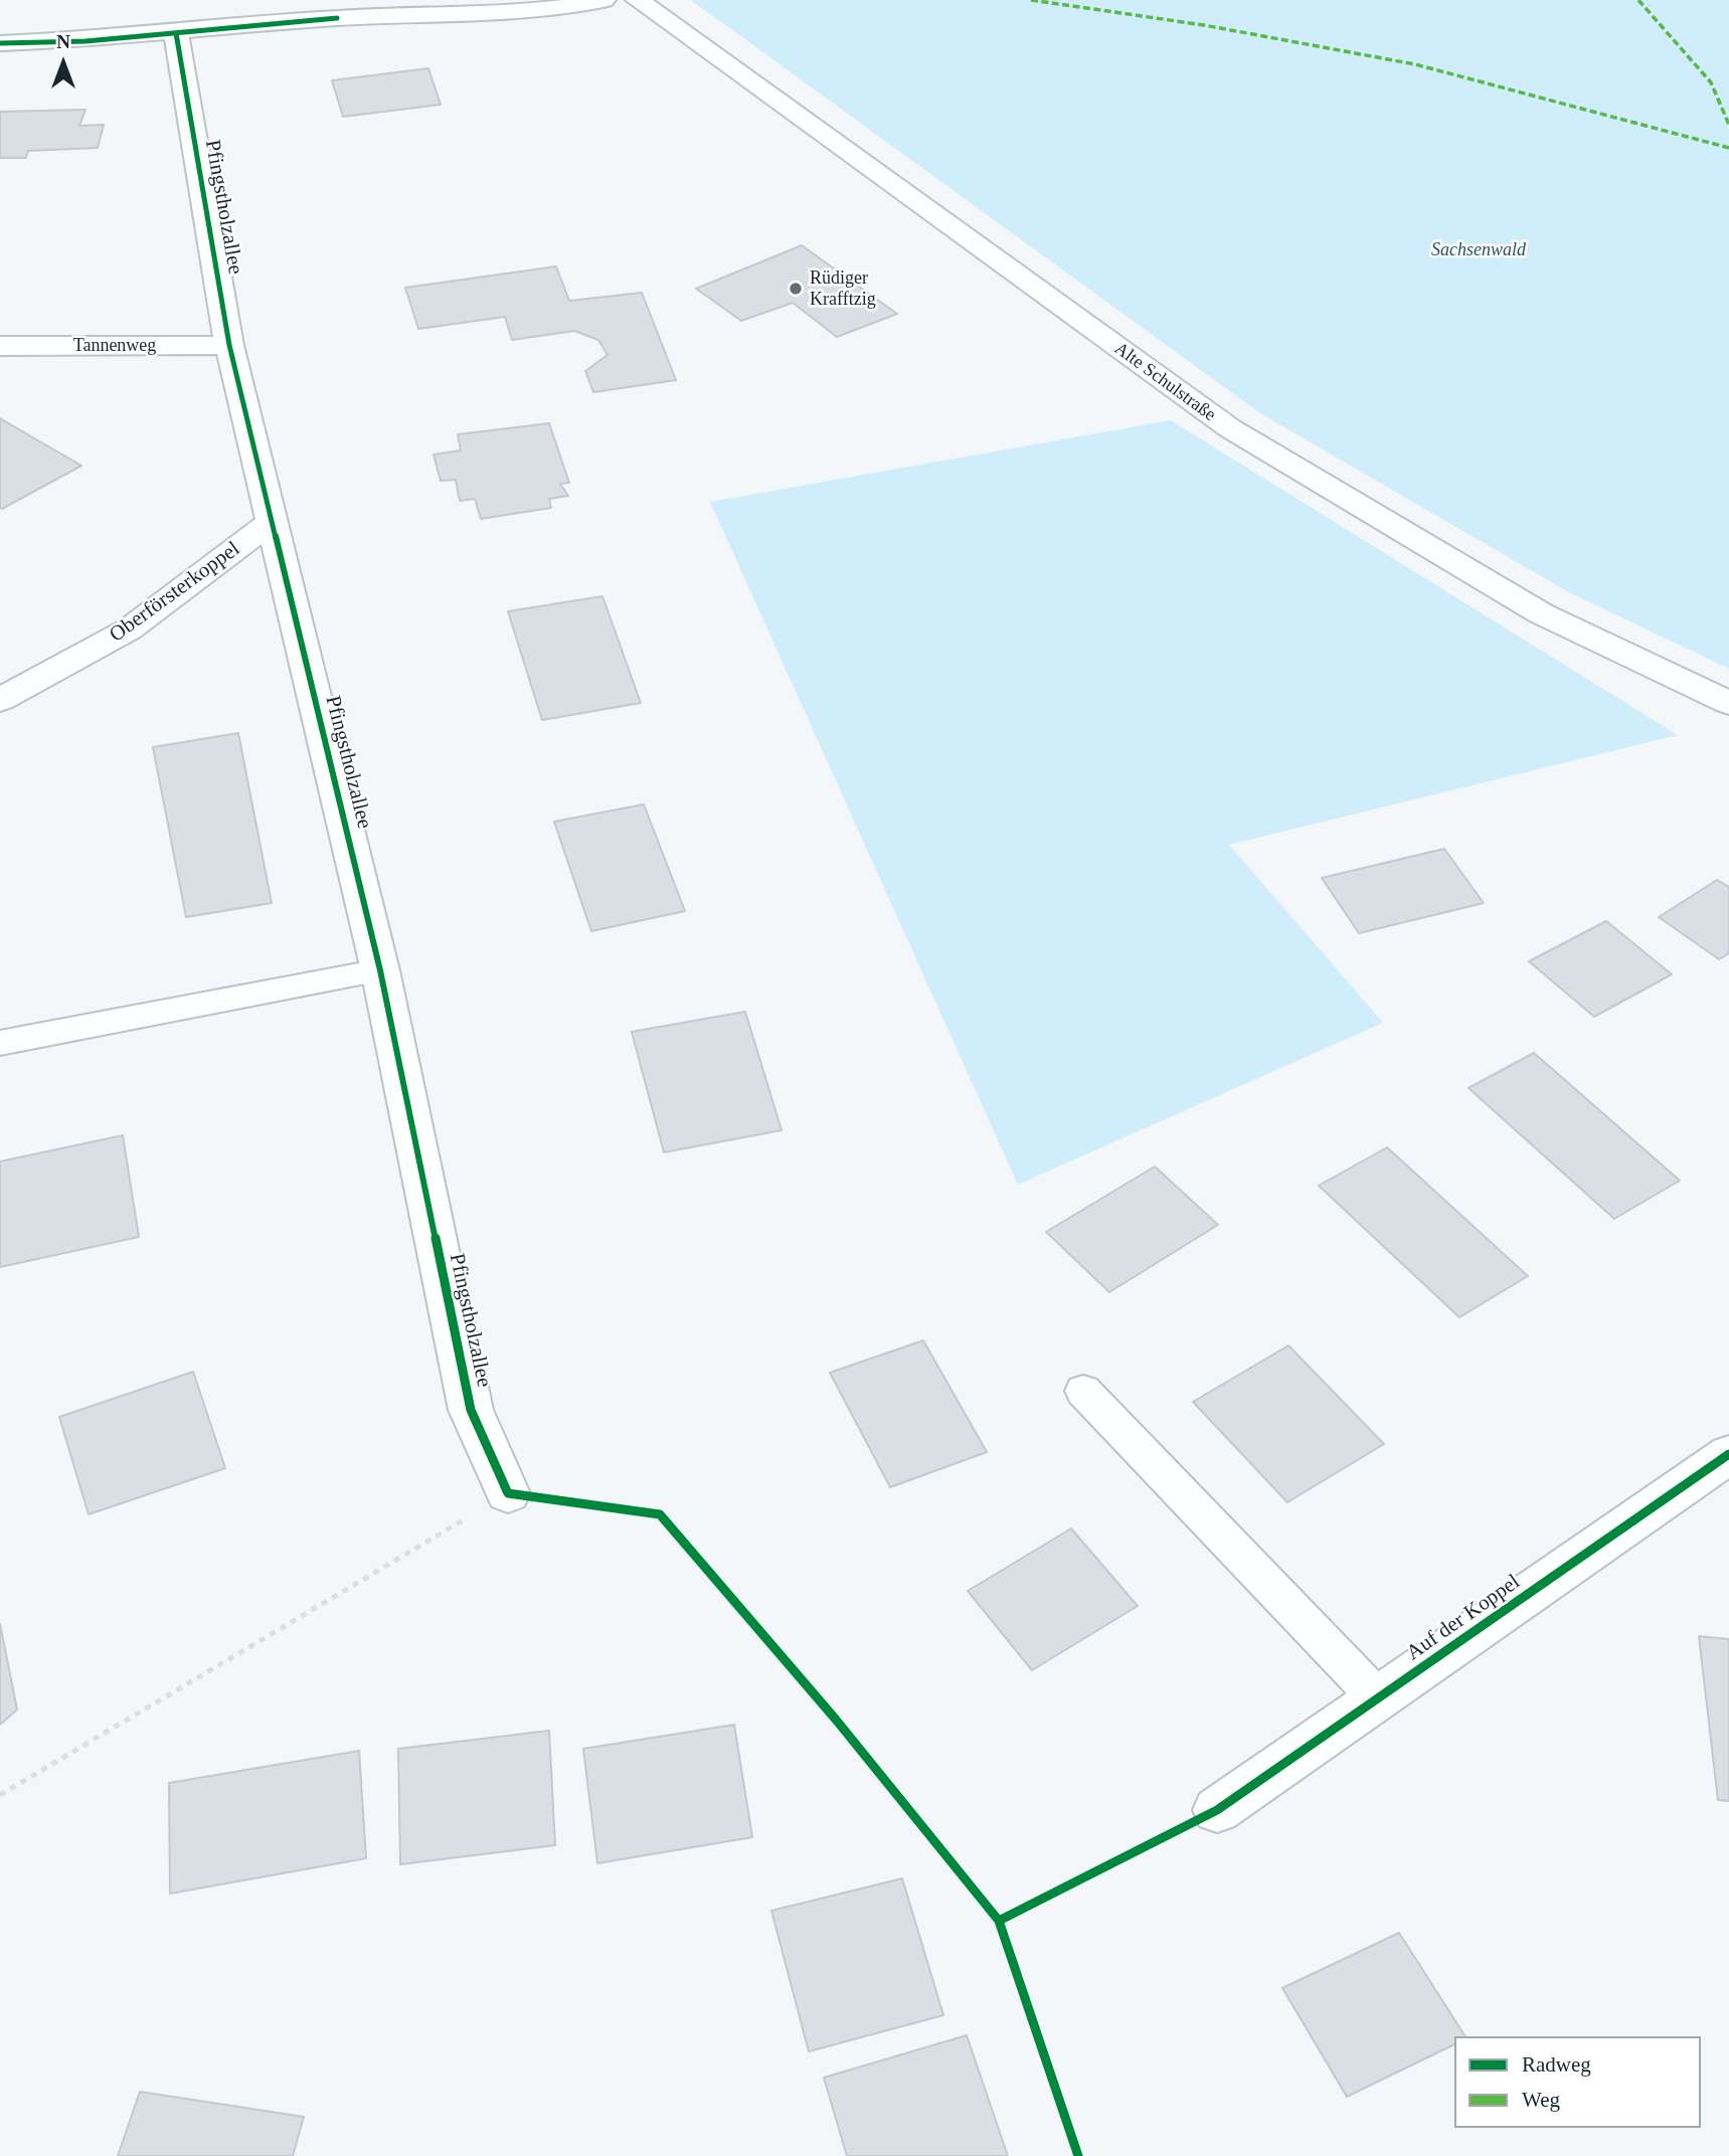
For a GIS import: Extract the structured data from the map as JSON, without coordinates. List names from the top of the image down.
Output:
{
  "streets": {
    "street": [
      "Pfingstholzallee",
      "Tannenweg",
      "Alte Schulstraße",
      "Oberförsterkoppel",
      "Auf der Koppel"
    ]
  },
  "crossings": [
    ["Pfingstholzallee", "Tannenweg"],
    ["Pfingstholzallee", "Oberförsterkoppel"]
  ],
  "parks": ["Sachsenwald"],
  "places": ["Rüdiger Krafftzig"],
  "legend": ["Radweg", "Weg"],
  "north": "top"
}
